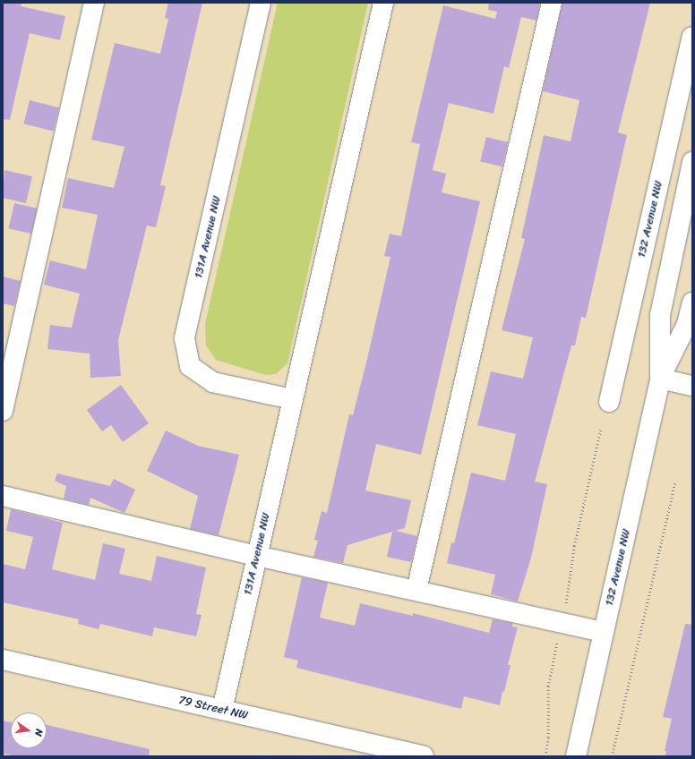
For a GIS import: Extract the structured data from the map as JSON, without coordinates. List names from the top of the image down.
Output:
{
  "streets": {
    "street": ["132 Avenue NW", "131A Avenue NW", "79 Street NW"]
  },
  "crossings": [
    ["131A Avenue NW", "79 Street NW"]
  ],
  "north": "right"
}
